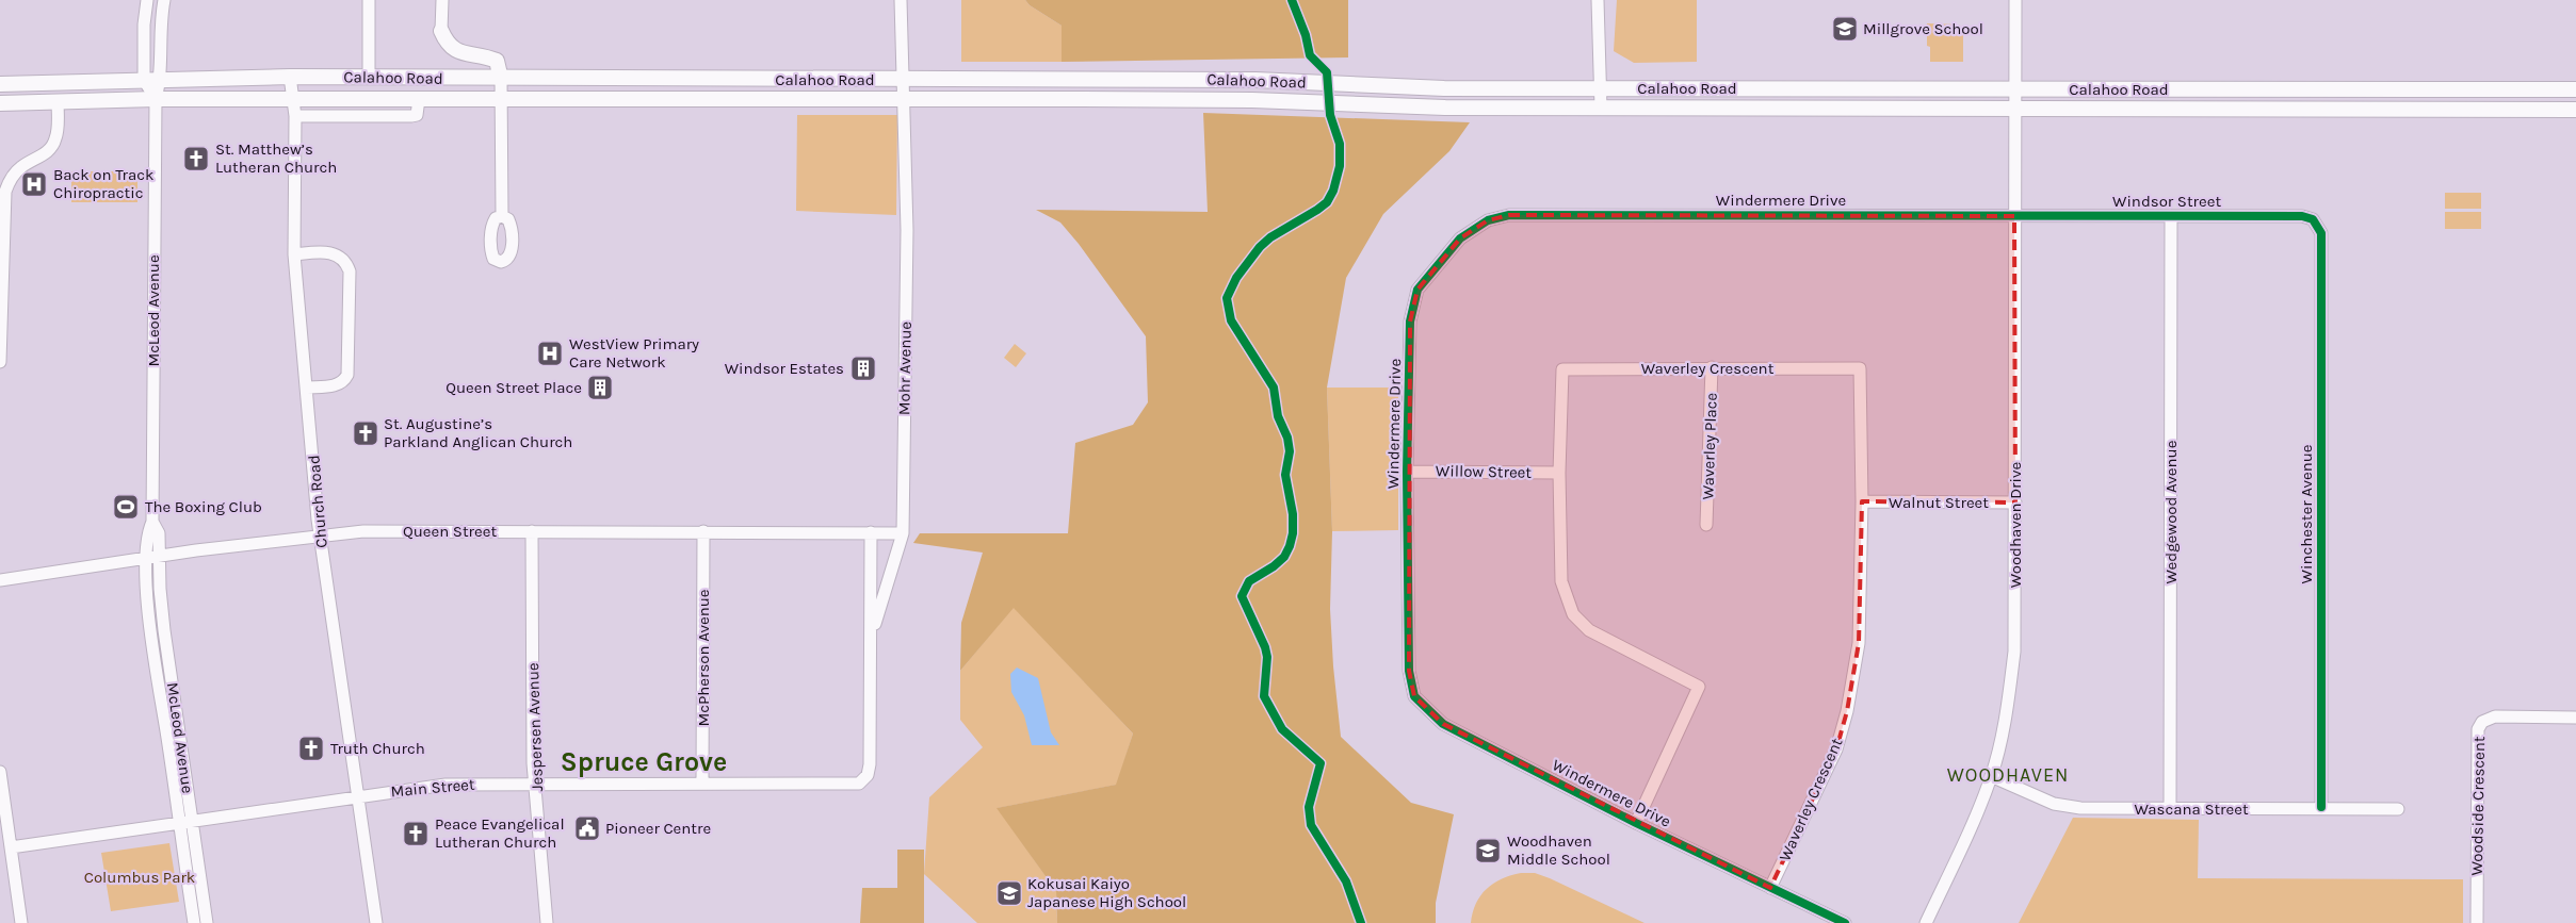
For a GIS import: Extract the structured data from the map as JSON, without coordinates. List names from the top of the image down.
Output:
{
  "streets": {
    "main road": ["Calahoo Road"],
    "street": [
      "Windermere Drive",
      "Windsor Street",
      "McLeod Avenue",
      "Mohr Avenue",
      "Waverley Crescent",
      "Waverley Place",
      "Willow Street",
      "Church Road",
      "Walnut Street",
      "Wedgewood Avenue",
      "Winchester Avenue",
      "Woodhaven Drive",
      "Queen Street",
      "McPherson Avenue",
      "Jespersen Avenue",
      "Main Street",
      "Woodside Crescent",
      "Wascana Street"
    ]
  },
  "crossings": [
    ["Calahoo Road", "McLeod Avenue"],
    ["Calahoo Road", "Mohr Avenue"],
    ["Calahoo Road", "Church Road"],
    ["Calahoo Road", "Woodhaven Drive"],
    ["Windermere Drive", "Windsor Street"],
    ["Windermere Drive", "Waverley Crescent"],
    ["Windermere Drive", "Willow Street"],
    ["Windermere Drive", "Woodhaven Drive"],
    ["Windsor Street", "Wedgewood Avenue"],
    ["Windsor Street", "Winchester Avenue"],
    ["Windsor Street", "Woodhaven Drive"],
    ["McLeod Avenue", "Queen Street"],
    ["McLeod Avenue", "Main Street"],
    ["Mohr Avenue", "Queen Street"],
    ["Mohr Avenue", "Main Street"],
    ["Waverley Crescent", "Waverley Place"],
    ["Waverley Crescent", "Willow Street"],
    ["Waverley Crescent", "Walnut Street"],
    ["Church Road", "Queen Street"],
    ["Church Road", "Main Street"],
    ["Walnut Street", "Woodhaven Drive"],
    ["Wedgewood Avenue", "Wascana Street"],
    ["Winchester Avenue", "Wascana Street"],
    ["Woodhaven Drive", "Wascana Street"],
    ["Queen Street", "McPherson Avenue"],
    ["Queen Street", "Jespersen Avenue"],
    ["McPherson Avenue", "Main Street"],
    ["Jespersen Avenue", "Main Street"]
  ],
  "districts": ["Spruce Grove", "WOODHAVEN"],
  "parks": ["Columbus Park"],
  "places": {
    "school or university": ["Millgrove School", "Woodhaven Middle School", "Kokusai Kaiyo Japanese High School"],
    "church": [
      "St. Matthew’s Lutheran Church",
      "St. Augustine’s Parkland Anglican Church",
      "Truth Church",
      "Peace Evangelical Lutheran Church"
    ],
    "hospital": ["Back on Track Chiropractic", "WestView Primary Care Network"],
    "building": ["Windsor Estates", "Queen Street Place"],
    "sports": ["The Boxing Club"],
    "public building": ["Pioneer Centre"]
  }
}
